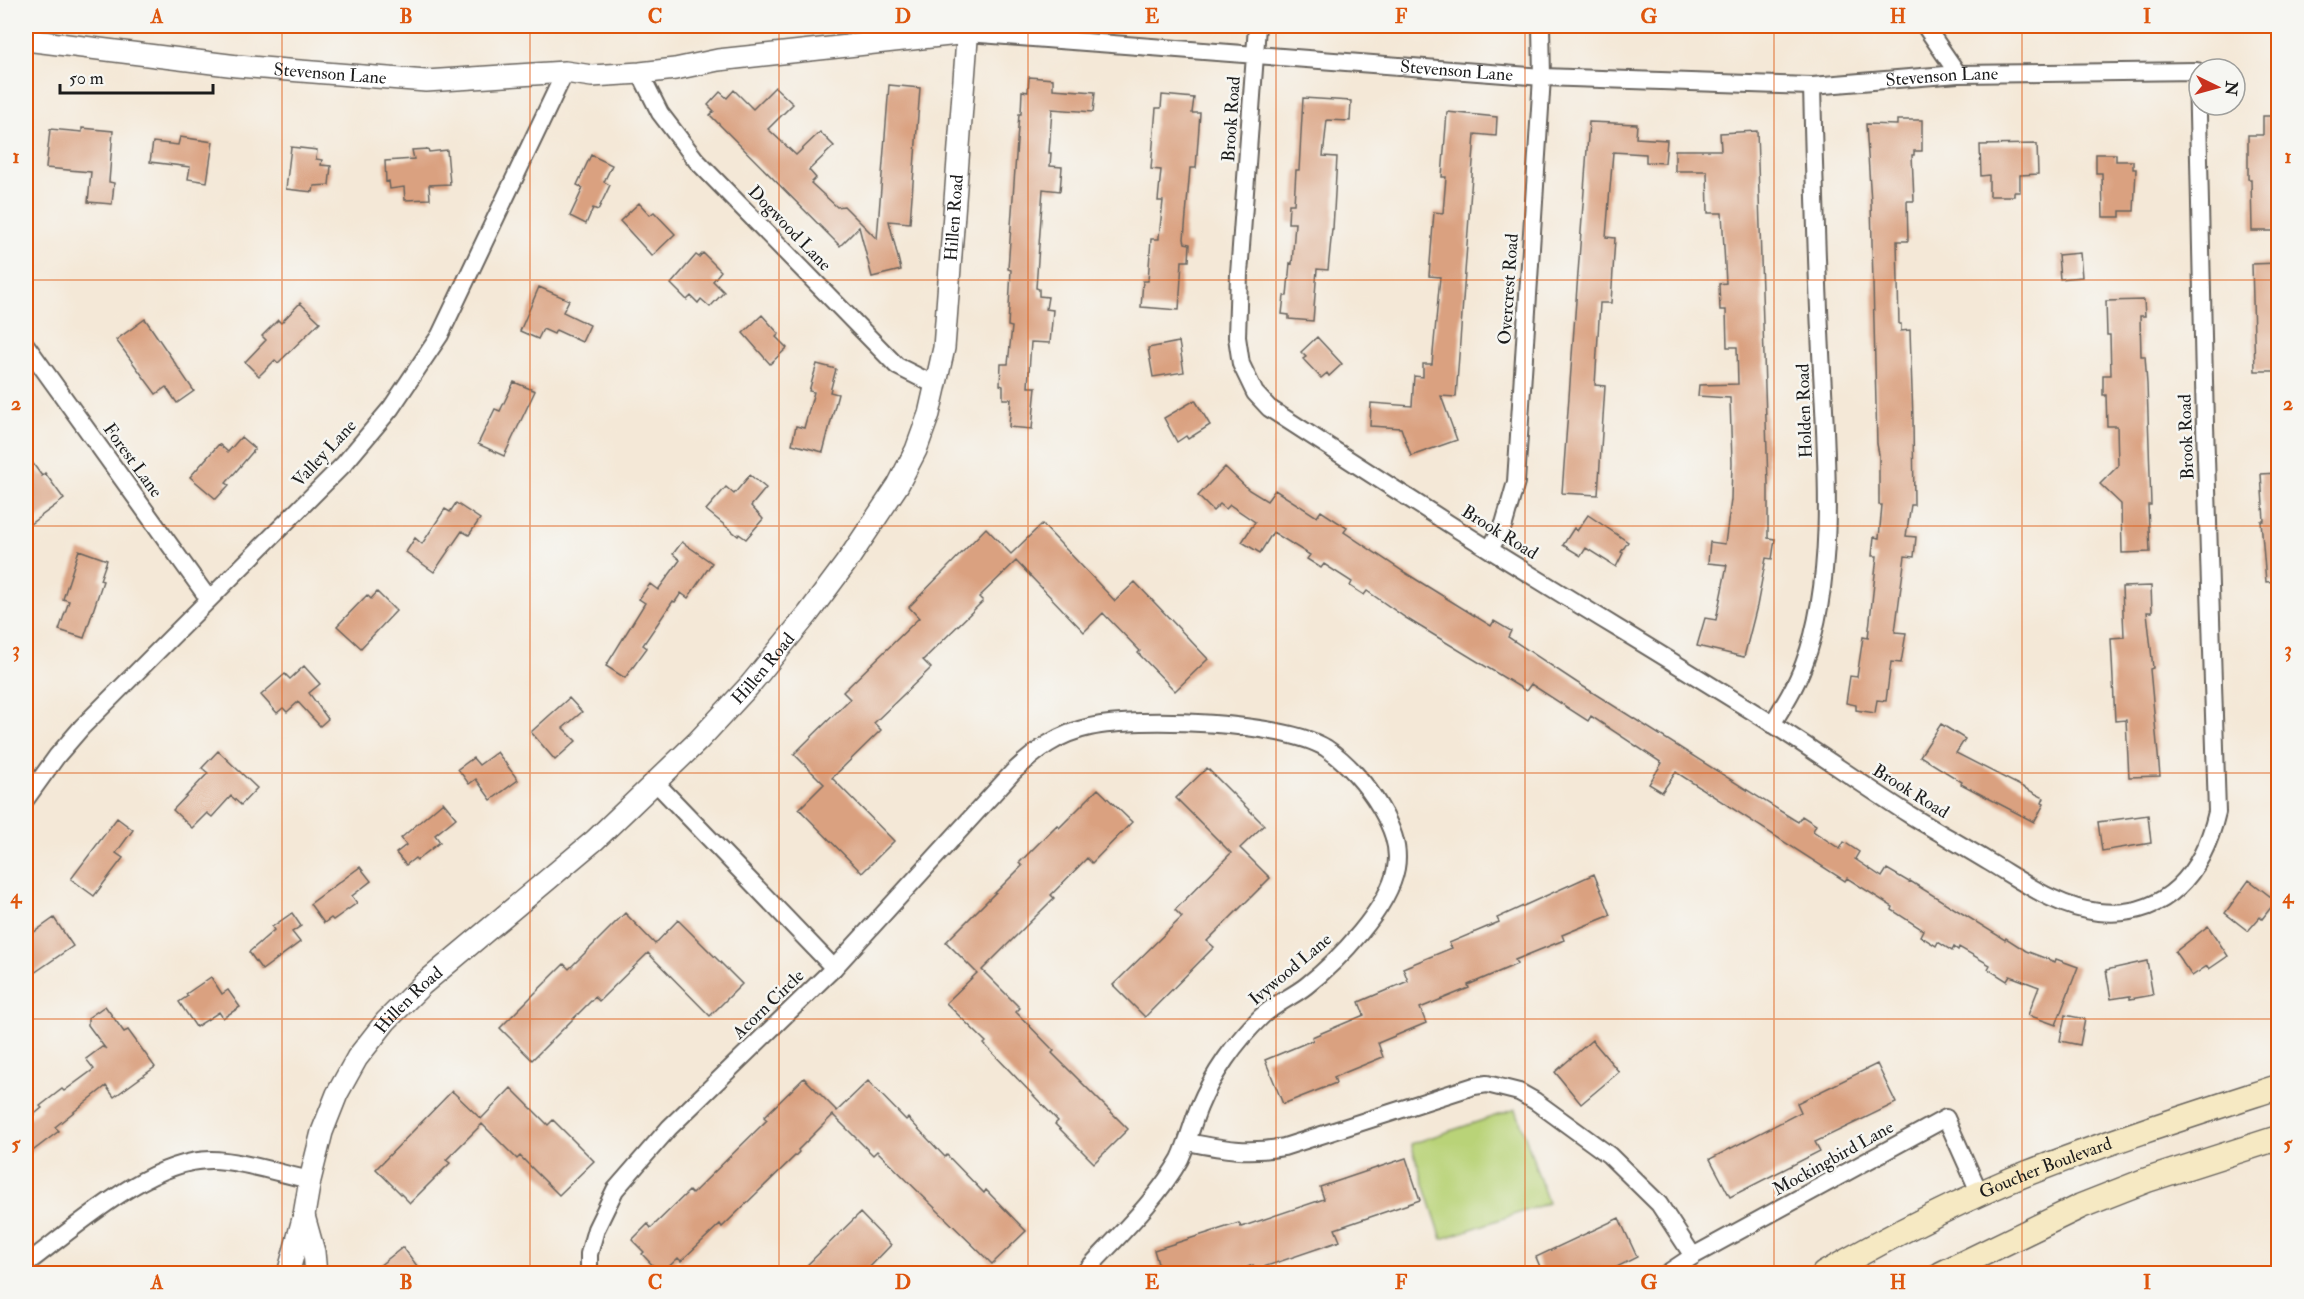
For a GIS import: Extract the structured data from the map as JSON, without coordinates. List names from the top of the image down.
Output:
{
  "streets": {
    "main road": ["Goucher Boulevard"],
    "street": [
      "Stevenson Lane",
      "Brook Road",
      "Hillen Road",
      "Dogwood Lane",
      "Overcrest Road",
      "Holden Road",
      "Valley Lane",
      "Forest Lane",
      "Ivywood Lane",
      "Acorn Circle",
      "Mockingbird Lane"
    ]
  },
  "crossings": [
    ["Stevenson Lane", "Brook Road"],
    ["Stevenson Lane", "Hillen Road"],
    ["Stevenson Lane", "Dogwood Lane"],
    ["Stevenson Lane", "Overcrest Road"],
    ["Stevenson Lane", "Holden Road"],
    ["Stevenson Lane", "Valley Lane"],
    ["Brook Road", "Overcrest Road"],
    ["Brook Road", "Holden Road"],
    ["Hillen Road", "Dogwood Lane"],
    ["Hillen Road", "Acorn Circle"],
    ["Valley Lane", "Forest Lane"],
    ["Ivywood Lane", "Acorn Circle"],
    ["Mockingbird Lane", "Goucher Boulevard"]
  ],
  "scale_bar": "50 m",
  "north": "right",
  "grid": {
    "columns": [
      "A",
      "B",
      "C",
      "D",
      "E",
      "F",
      "G",
      "H",
      "I"
    ],
    "rows": [
      "1",
      "2",
      "3",
      "4",
      "5"
    ]
  }
}
